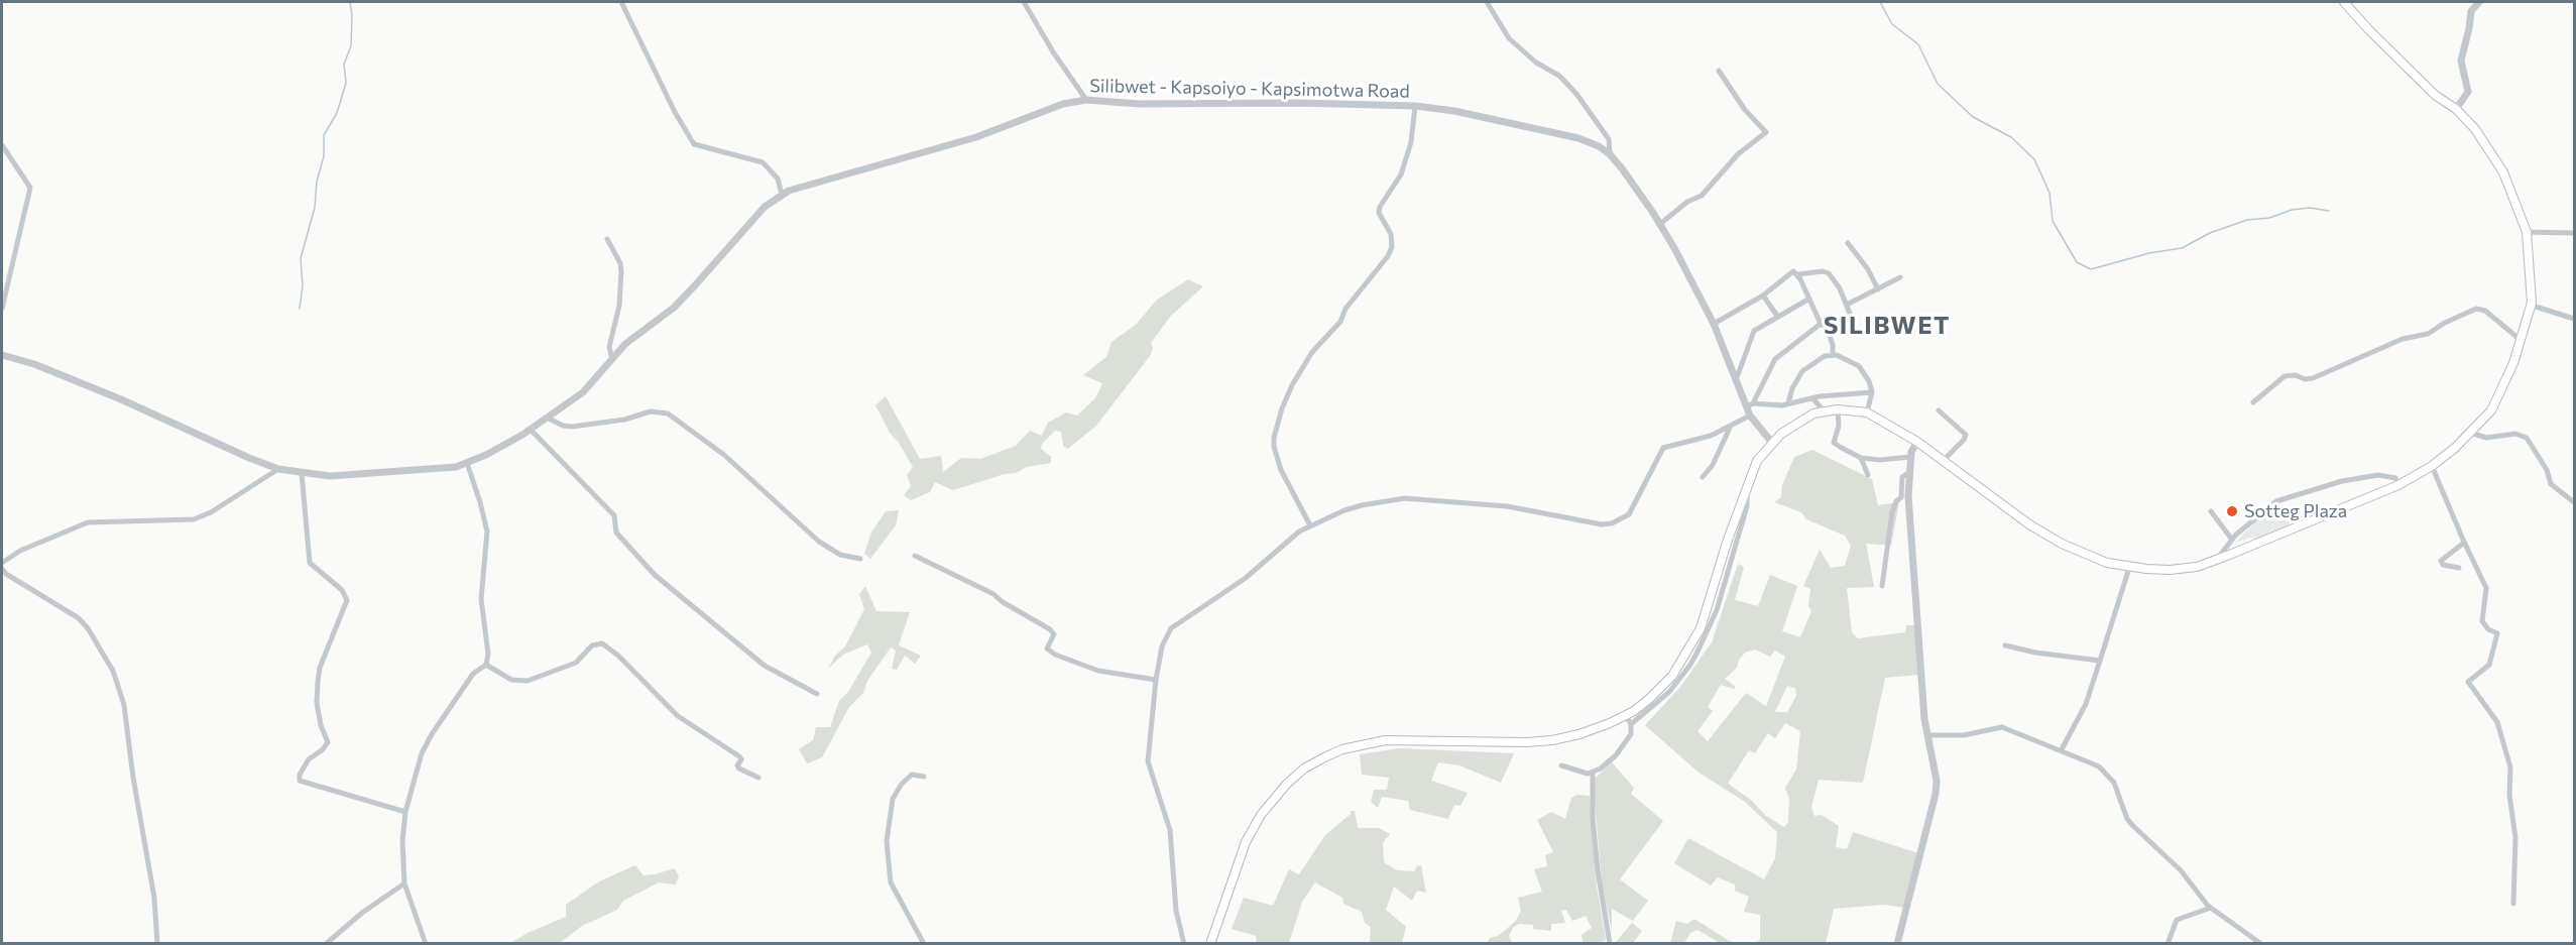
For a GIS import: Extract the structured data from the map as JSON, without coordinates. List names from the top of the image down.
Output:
{
  "streets": {
    "street": ["Silibwet - Kapsoiyo - Kapsimotwa Road"]
  },
  "districts": ["SILIBWET"],
  "places": ["Sotteg Plaza"]
}
